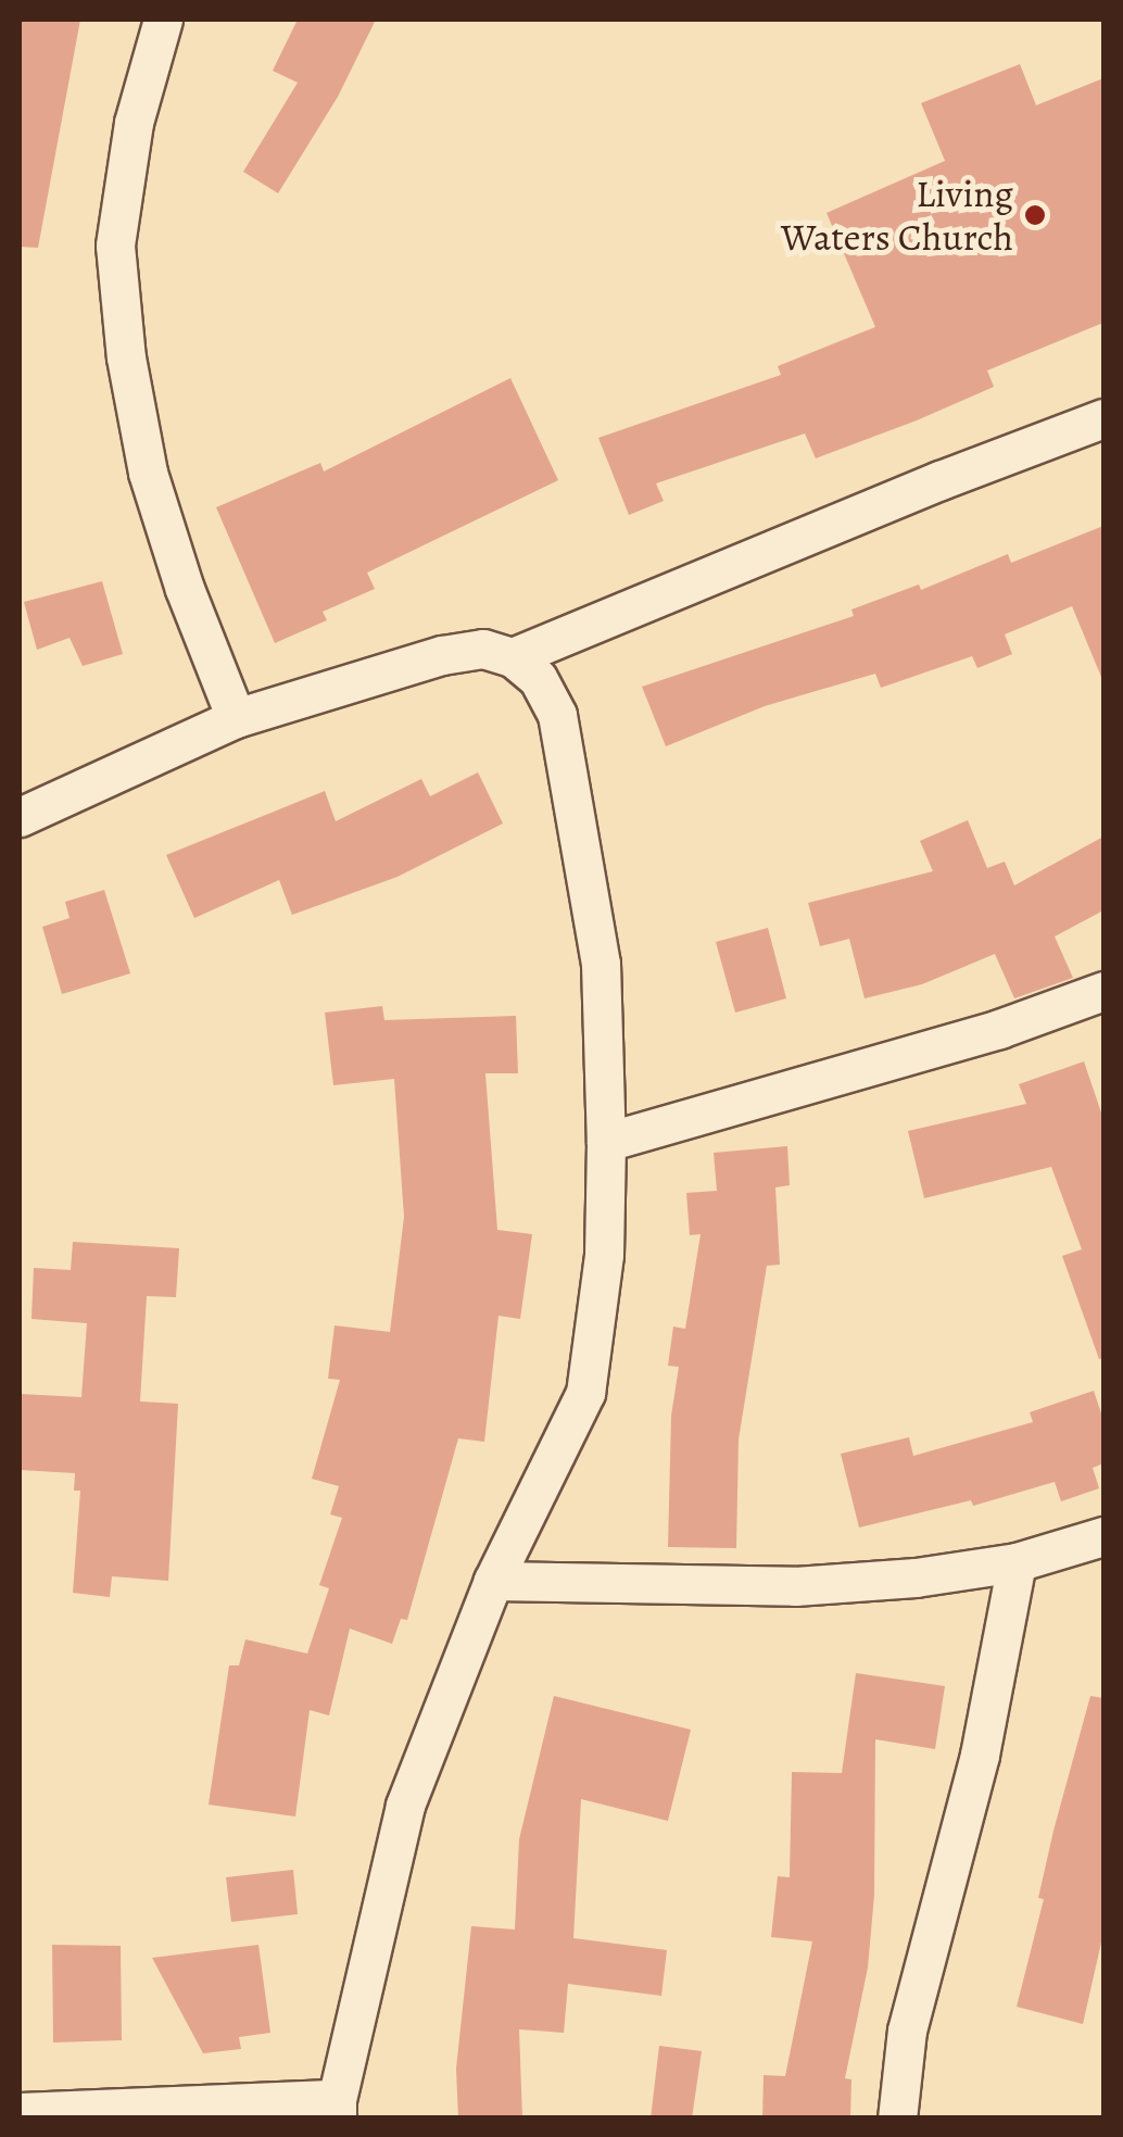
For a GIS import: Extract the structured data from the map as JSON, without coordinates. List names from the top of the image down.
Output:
{
  "places": ["Living Waters Church"]
}
